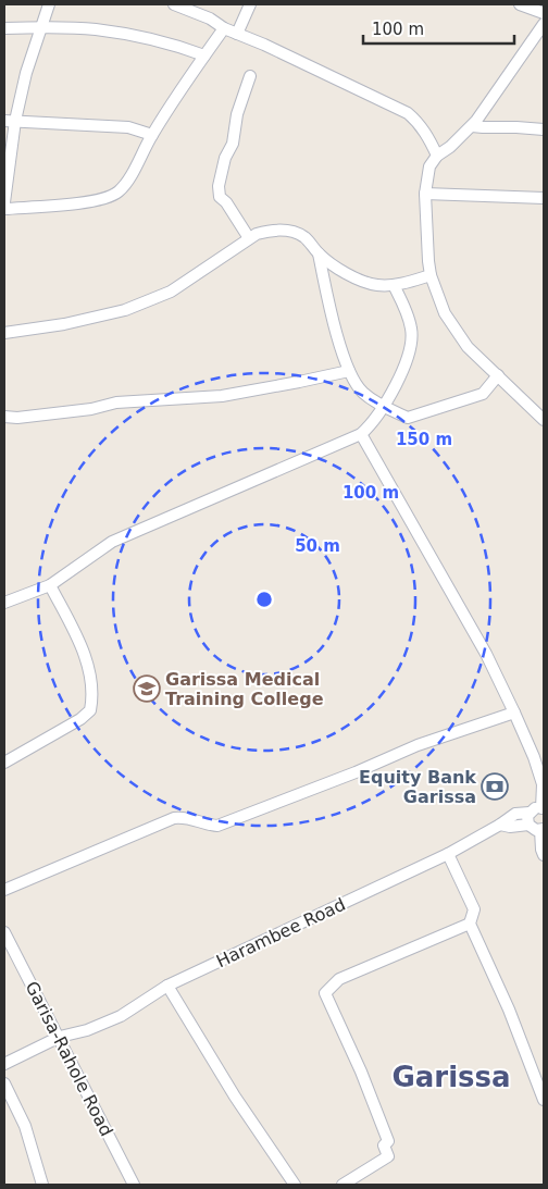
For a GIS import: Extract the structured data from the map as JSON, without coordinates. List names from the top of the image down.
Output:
{
  "streets": {
    "street": ["Harambee Road", "Garisa-Rahole Road"]
  },
  "crossings": [
    ["Harambee Road", "Garisa-Rahole Road"]
  ],
  "districts": ["Garissa"],
  "places": {
    "school or university": ["Garissa Medical Training College"],
    "bank": ["Equity Bank Garissa"]
  },
  "scale_bar": "100 m",
  "rings": ["150 m", "100 m", "50 m"]
}
